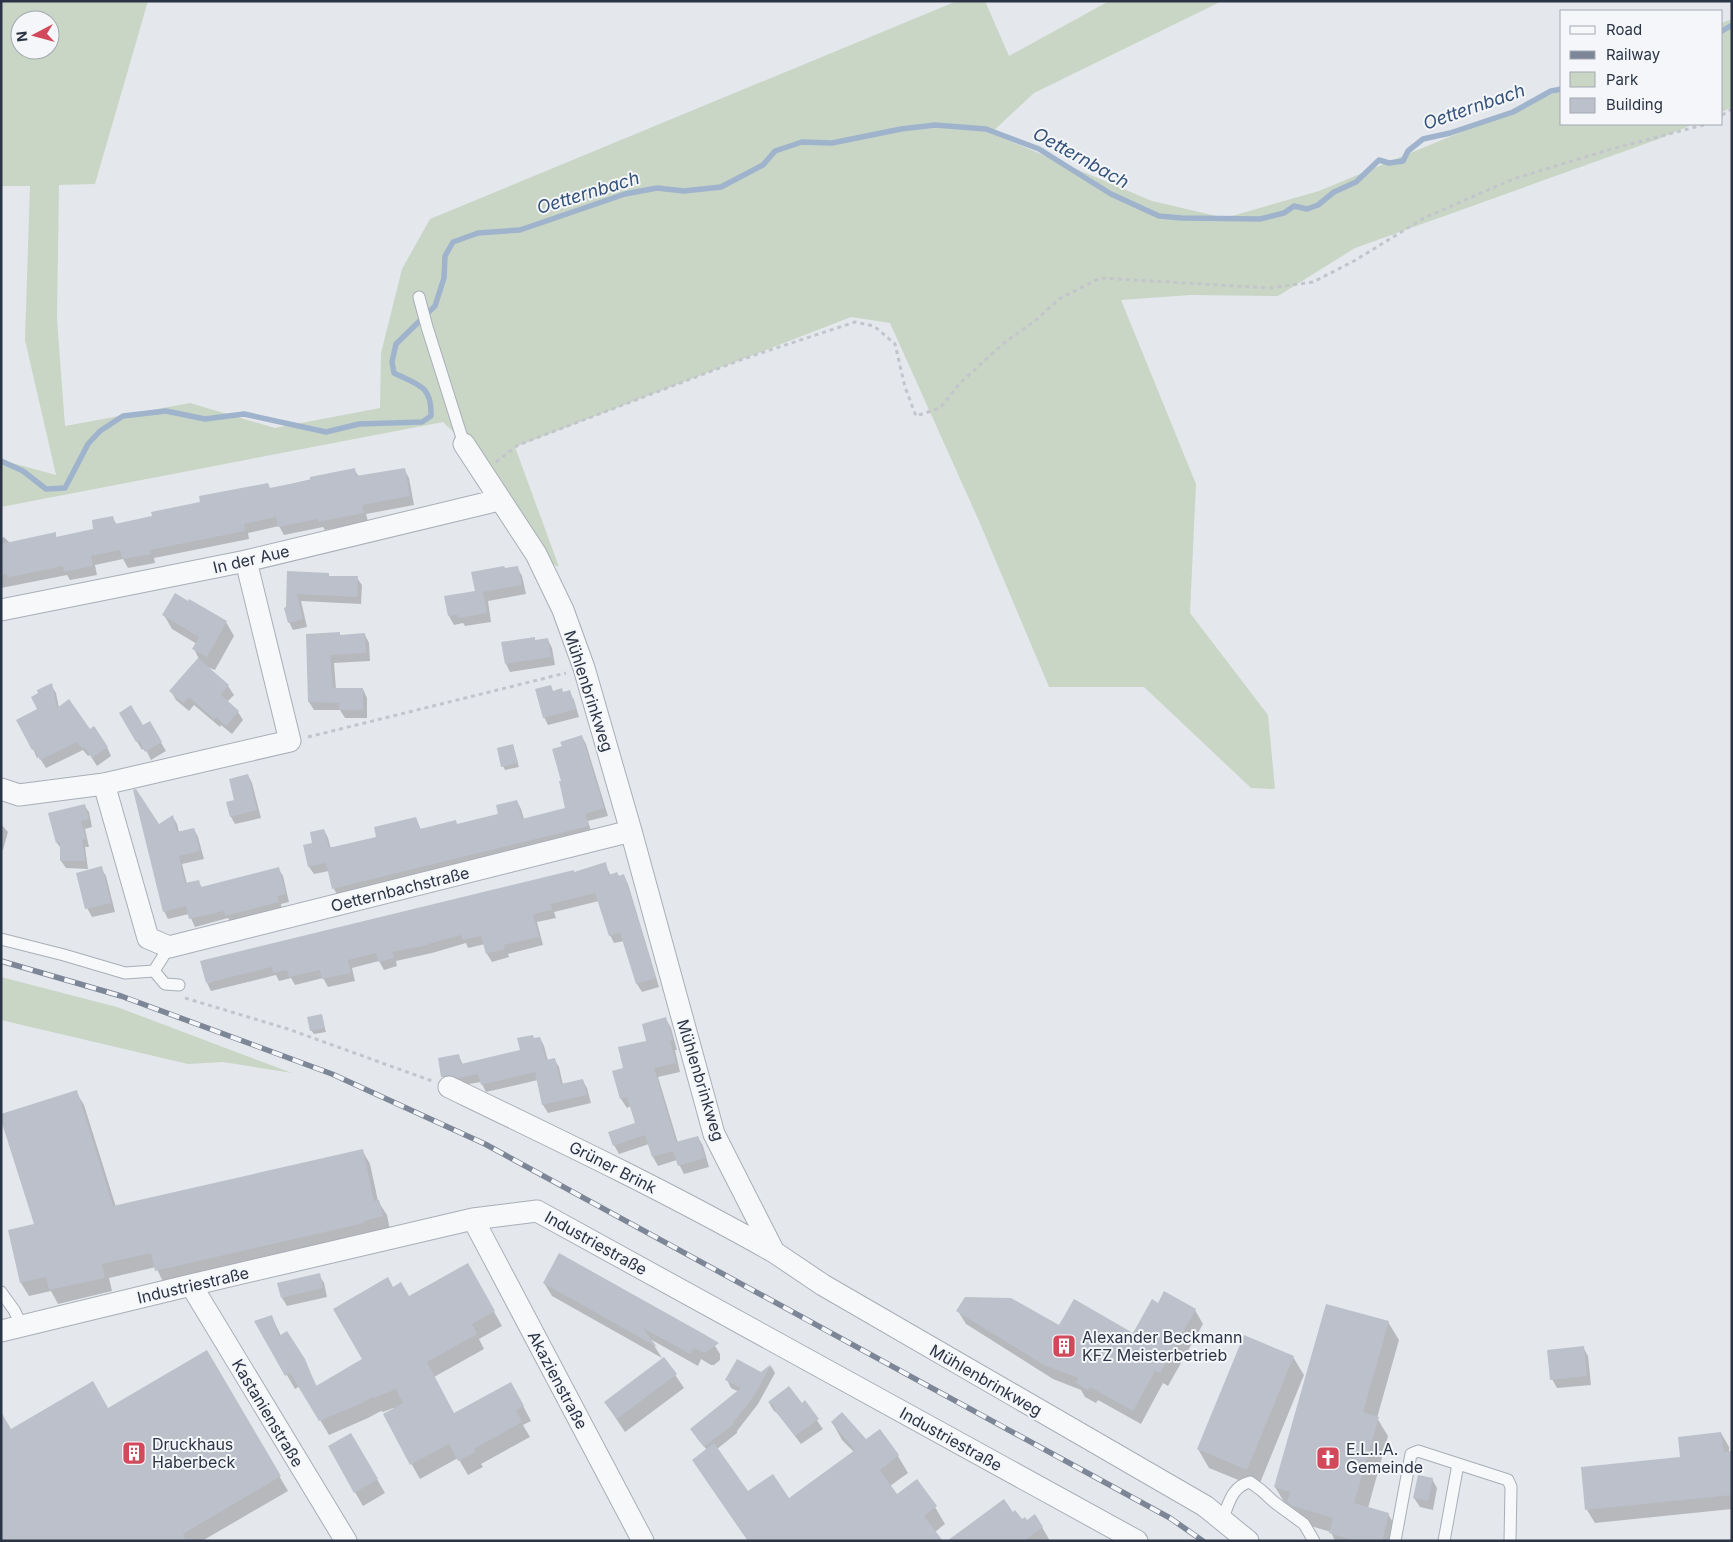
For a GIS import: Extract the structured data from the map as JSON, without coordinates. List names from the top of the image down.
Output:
{
  "streets": {
    "street": [
      "In der Aue",
      "Mühlenbrinkweg",
      "Oetternbachstraße",
      "Grüner Brink",
      "Industriestraße",
      "Akazienstraße",
      "Kastanienstraße"
    ]
  },
  "crossings": [
    ["In der Aue", "Mühlenbrinkweg"],
    ["Mühlenbrinkweg", "Oetternbachstraße"],
    ["Mühlenbrinkweg", "Grüner Brink"],
    ["Industriestraße", "Akazienstraße"],
    ["Industriestraße", "Kastanienstraße"]
  ],
  "water": ["Oetternbach"],
  "places": {
    "building": ["Alexander Beckmann KFZ Meisterbetrieb", "Druckhaus Haberbeck"],
    "church": ["E.L.I.A. Gemeinde"]
  },
  "legend": [
    "Road",
    "Railway",
    "Park",
    "Building"
  ],
  "north": "left"
}
